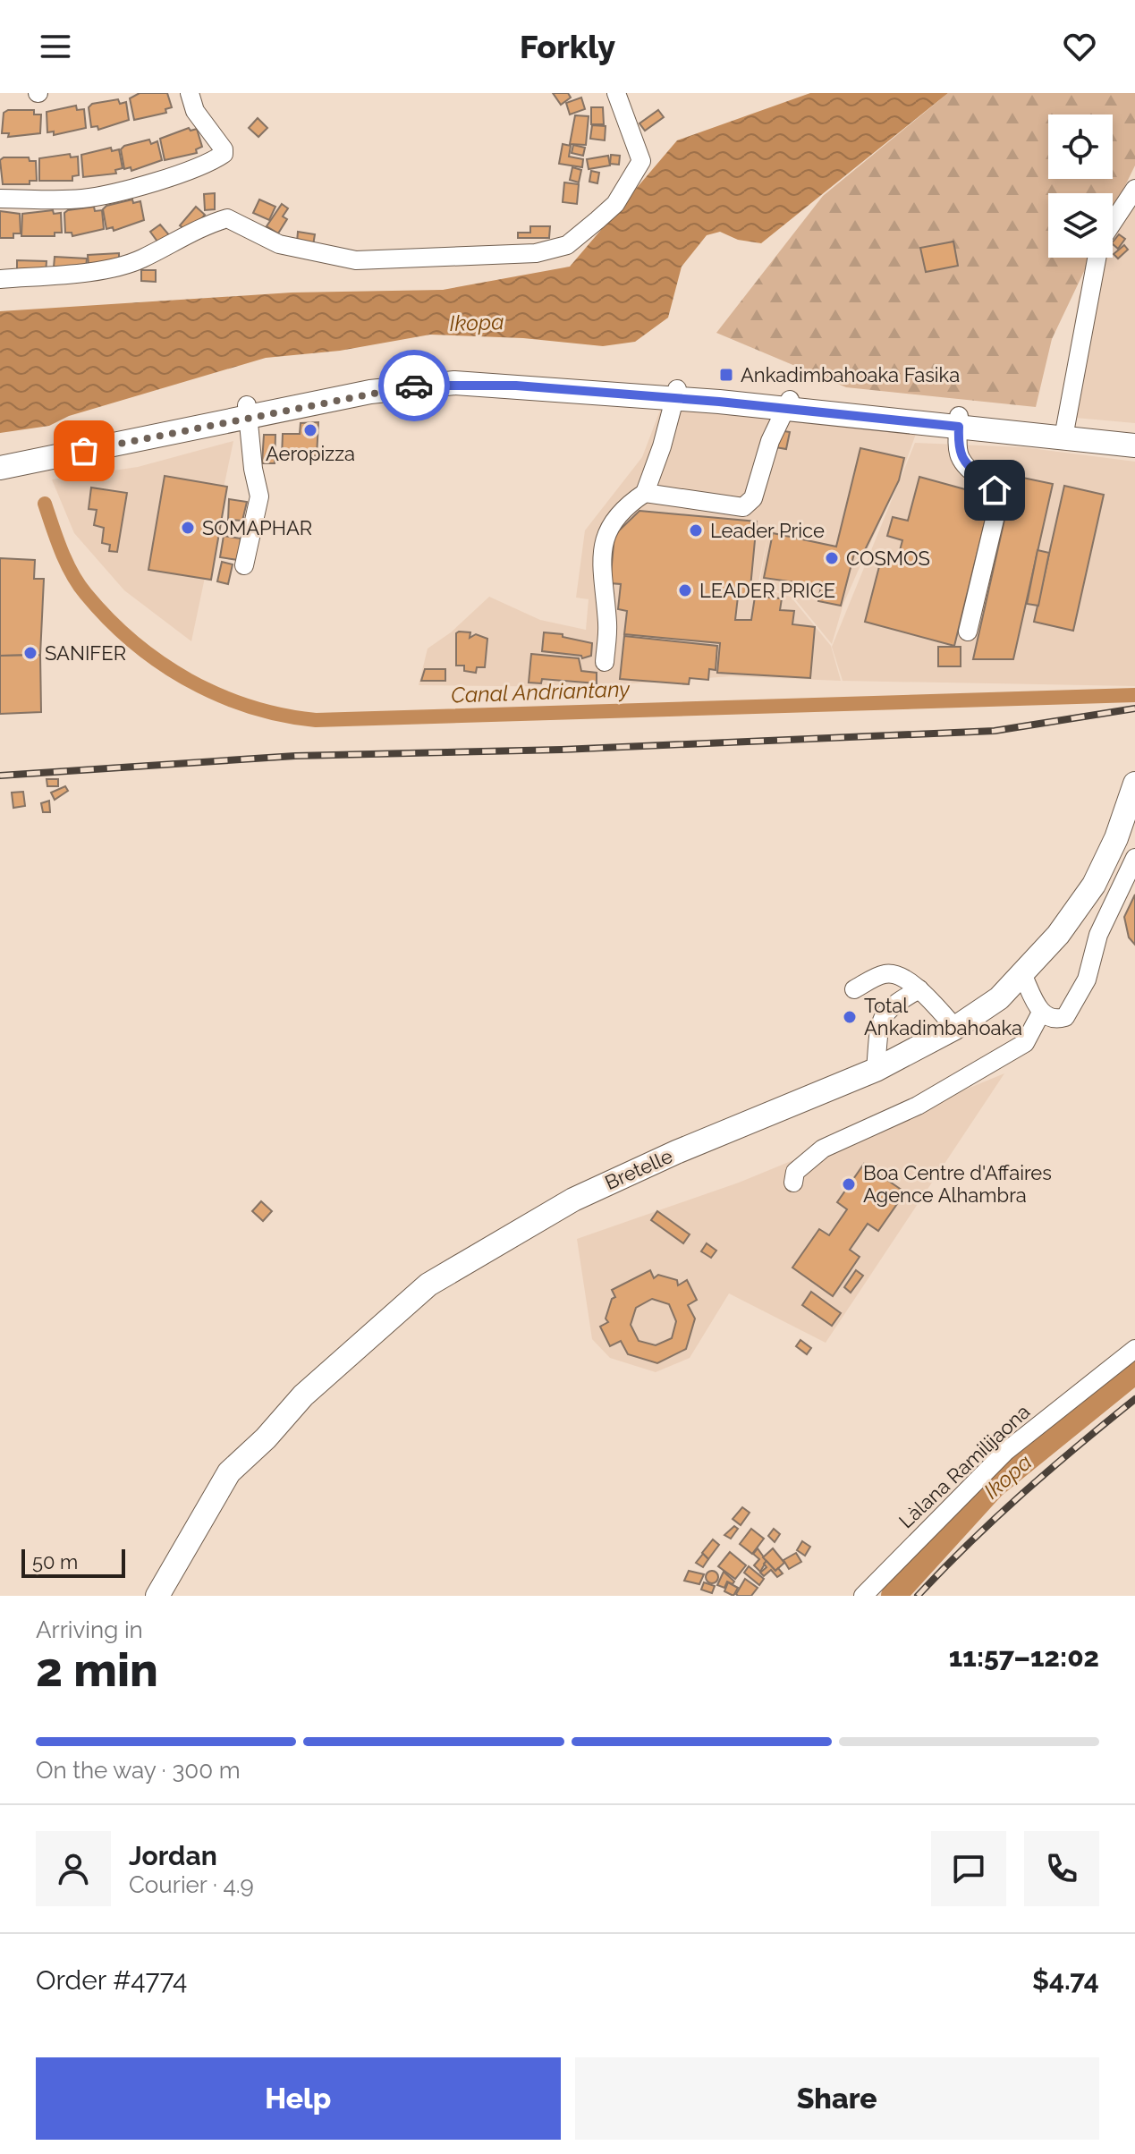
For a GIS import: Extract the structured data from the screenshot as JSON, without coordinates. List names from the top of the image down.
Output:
{
  "streets": {
    "main road": ["Bretelle"],
    "street": ["Làlana Ramilijaona"]
  },
  "water": ["Ikopa", "Canal Andriantany"],
  "places": {
    "transit": ["Ankadimbahoaka Fasika"],
    "other": [
      "Aeropizza",
      "SOMAPHAR",
      "Leader Price",
      "COSMOS",
      "LEADER PRICE",
      "SANIFER",
      "Total Ankadimbahoaka",
      "Boa Centre d'Affaires Agence Alhambra"
    ]
  },
  "scale_bar": "50 m",
  "page": {
    "header": "Forkly",
    "scale": "50 m",
    "heading": ["2 min", "Arriving in", "11:57–12:02"],
    "panel": [
      "Jordan",
      "Courier · 4.9",
      "Order #4774",
      "$4.74"
    ],
    "bar": "On the way · 300 m",
    "buttons": ["Help", "Share"]
  }
}
